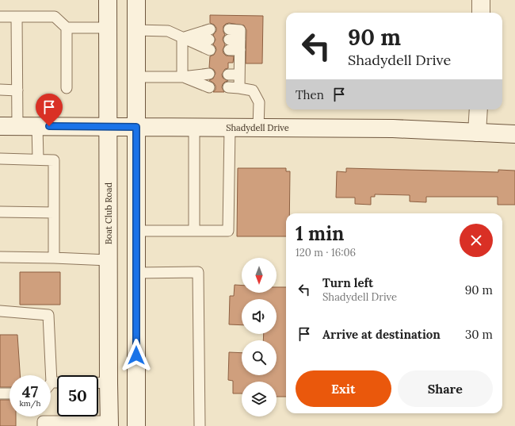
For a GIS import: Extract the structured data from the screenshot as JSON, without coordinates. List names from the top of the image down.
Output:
{
  "streets": {
    "main road": ["Shadydell Drive", "Boat Club Road"]
  },
  "crossings": [
    ["Shadydell Drive", "Boat Club Road"]
  ],
  "north": "bottom",
  "page": {
    "turn": ["90 m", "Shadydell Drive"],
    "then": "Then",
    "heading": ["1 min", "120 m · 16:06"],
    "list": [
      {
        "name": "Turn left",
        "note": "Shadydell Drive",
        "value": "90 m"
      },
      {
        "name": "Arrive at destination",
        "value": "30 m"
      }
    ],
    "buttons": ["Exit", "Share"],
    "speed": "47 km/h",
    "limit": "50"
  }
}
